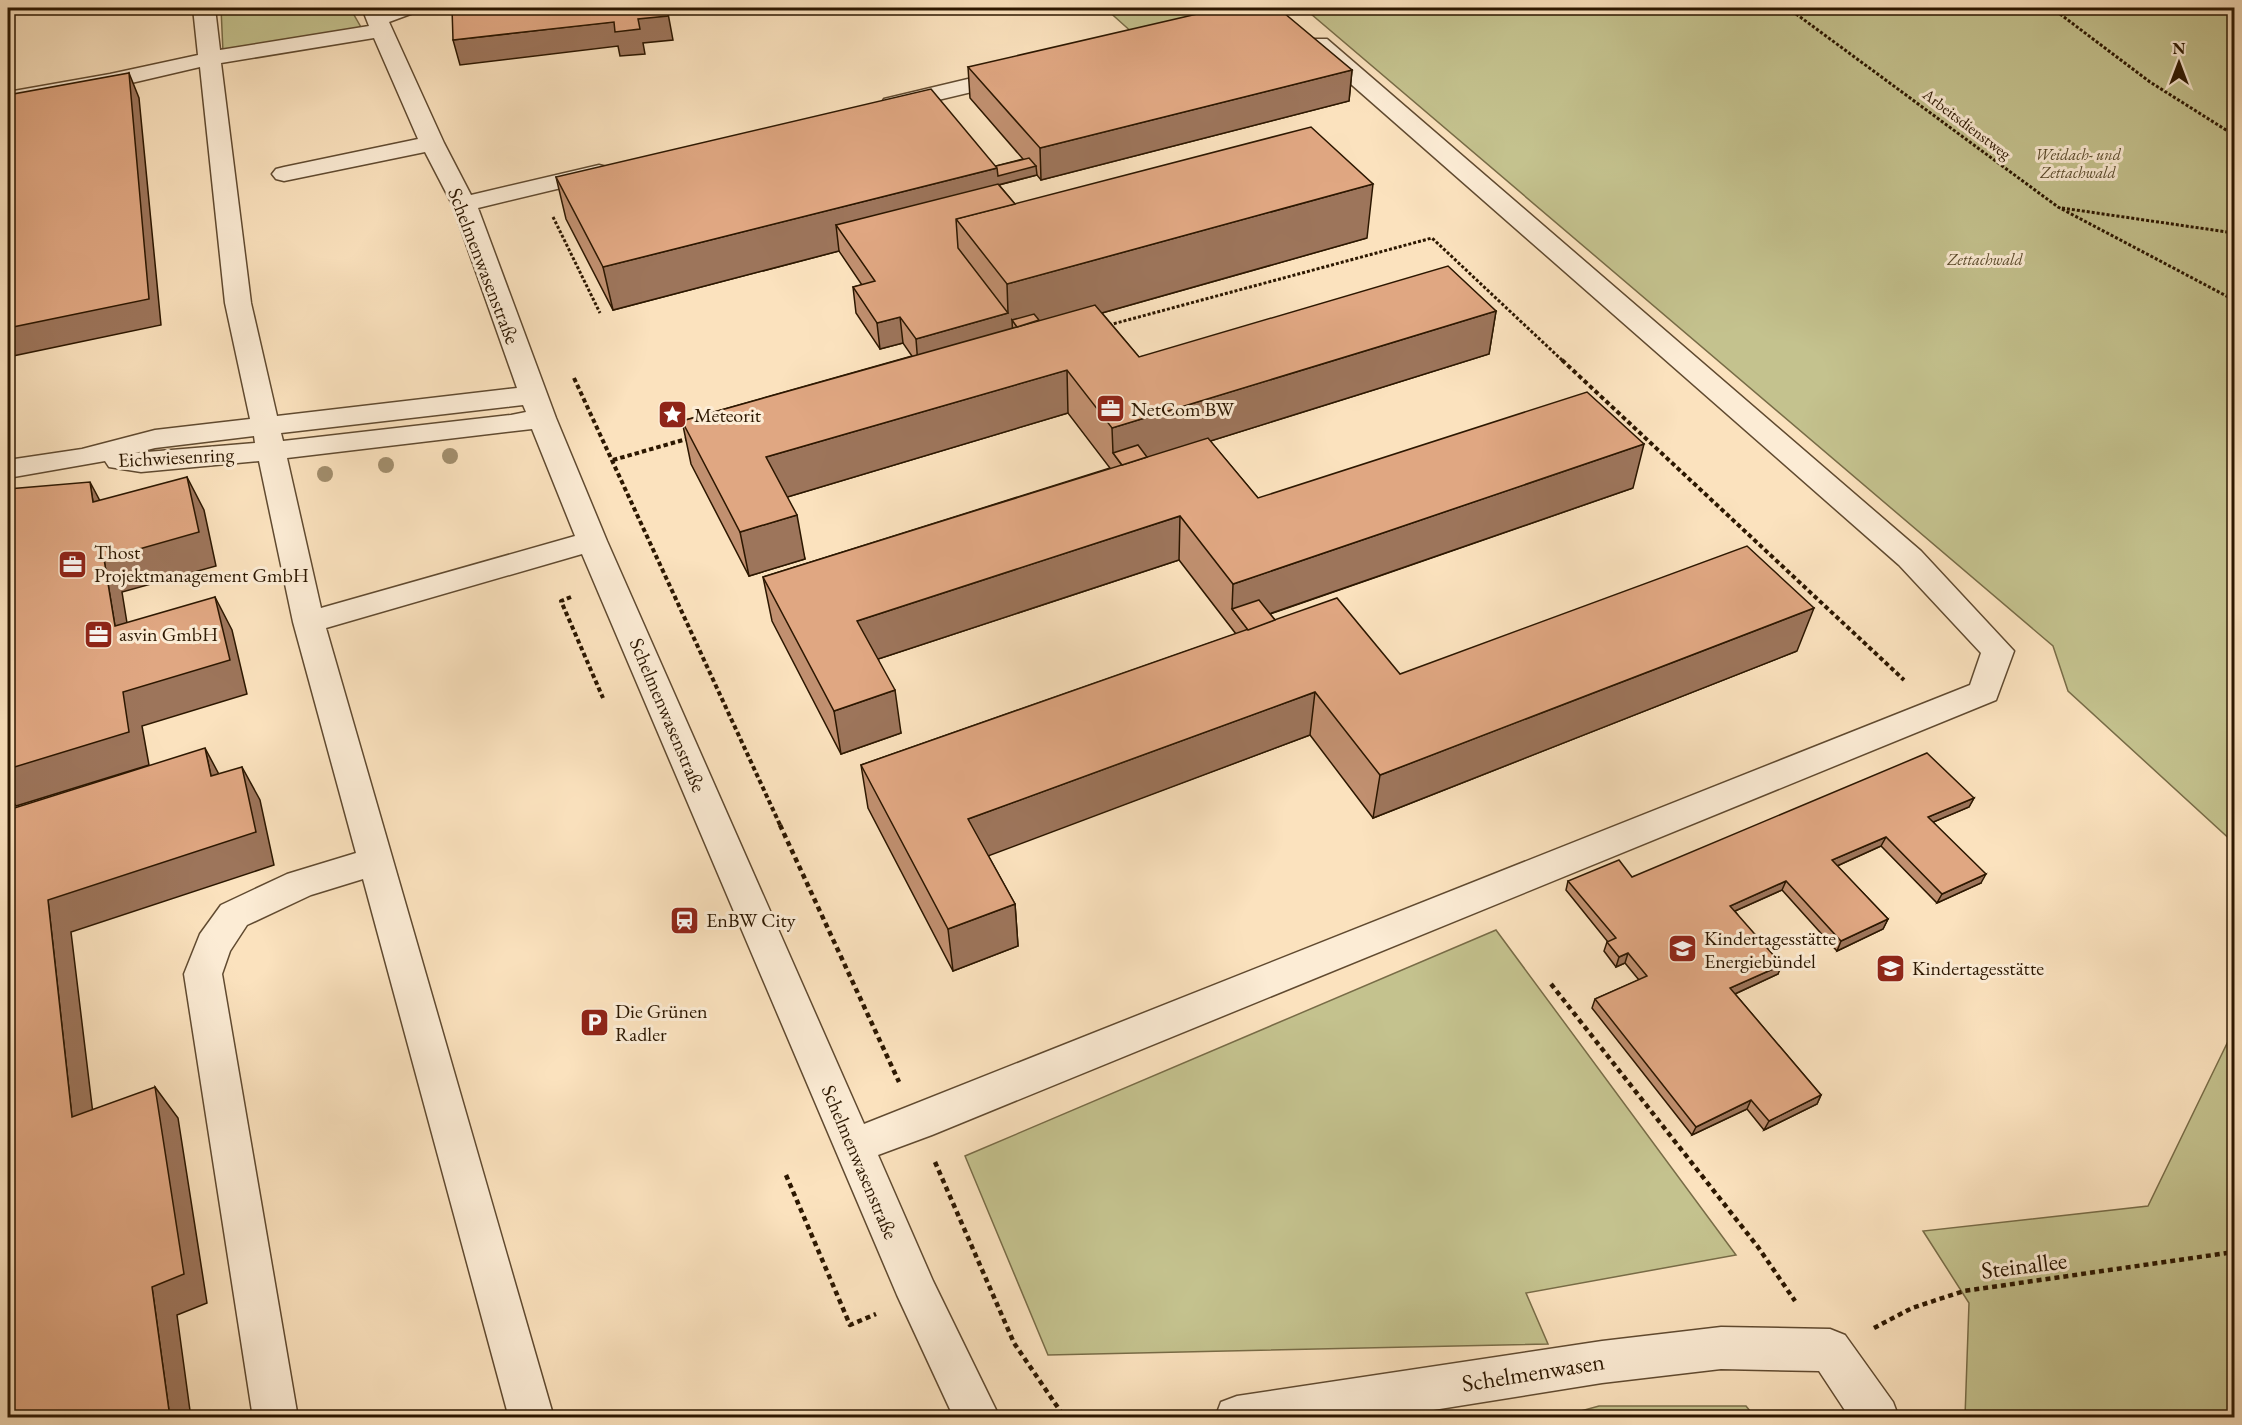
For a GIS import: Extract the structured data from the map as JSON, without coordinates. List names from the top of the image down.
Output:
{
  "streets": {
    "street": ["Schelmenwasenstraße", "Eichwiesenring", "Schelmenwasen"],
    "path": ["Arbeitsdienstweg", "Steinallee"]
  },
  "crossings": [
    ["Schelmenwasenstraße", "Eichwiesenring"],
    ["Steinallee", "Schelmenwasen"]
  ],
  "parks": ["Weidach- und Zettachwald", "Zettachwald"],
  "places": {
    "office": ["NetCom BW", "Thost Projektmanagement GmbH", "asvin GmbH"],
    "place": ["Meteorit"],
    "station": ["EnBW City"],
    "school or university": ["Kindertagesstätte Energiebündel", "Kindertagesstätte"],
    "parking": ["Die Grünen Radler"]
  },
  "north": "top"
}
